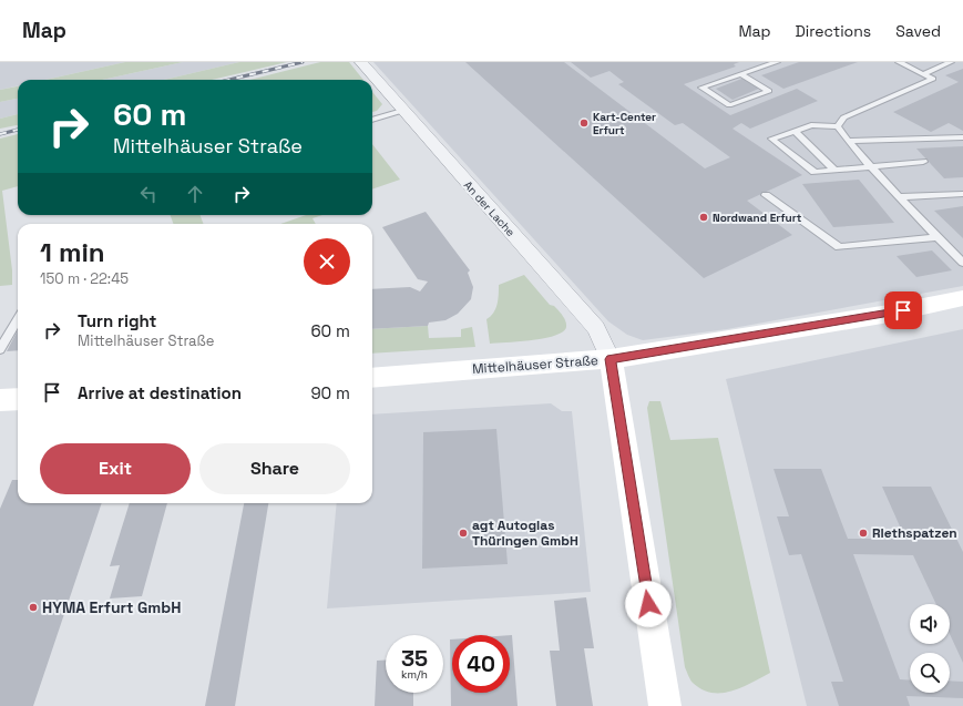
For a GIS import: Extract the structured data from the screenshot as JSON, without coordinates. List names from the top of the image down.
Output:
{
  "streets": {
    "main road": ["Mittelhäuser Straße"],
    "street": ["An der Lache"]
  },
  "crossings": [
    ["An der Lache", "Mittelhäuser Straße"]
  ],
  "places": [
    "Kart-Center Erfurt",
    "Nordwand Erfurt",
    "agt Autoglas Thüringen GmbH",
    "Riethspatzen",
    "HYMA Erfurt GmbH"
  ],
  "page": {
    "header": "Map",
    "nav": ["Map", "Directions", "Saved"],
    "turn": ["60 m", "Mittelhäuser Straße"],
    "heading": ["1 min", "150 m · 22:45"],
    "list": [
      {
        "name": "Turn right",
        "note": "Mittelhäuser Straße",
        "value": "60 m"
      },
      {
        "name": "Arrive at destination",
        "value": "90 m"
      }
    ],
    "buttons": ["Exit", "Share"],
    "speed": "35 km/h",
    "limit": "40"
  }
}
